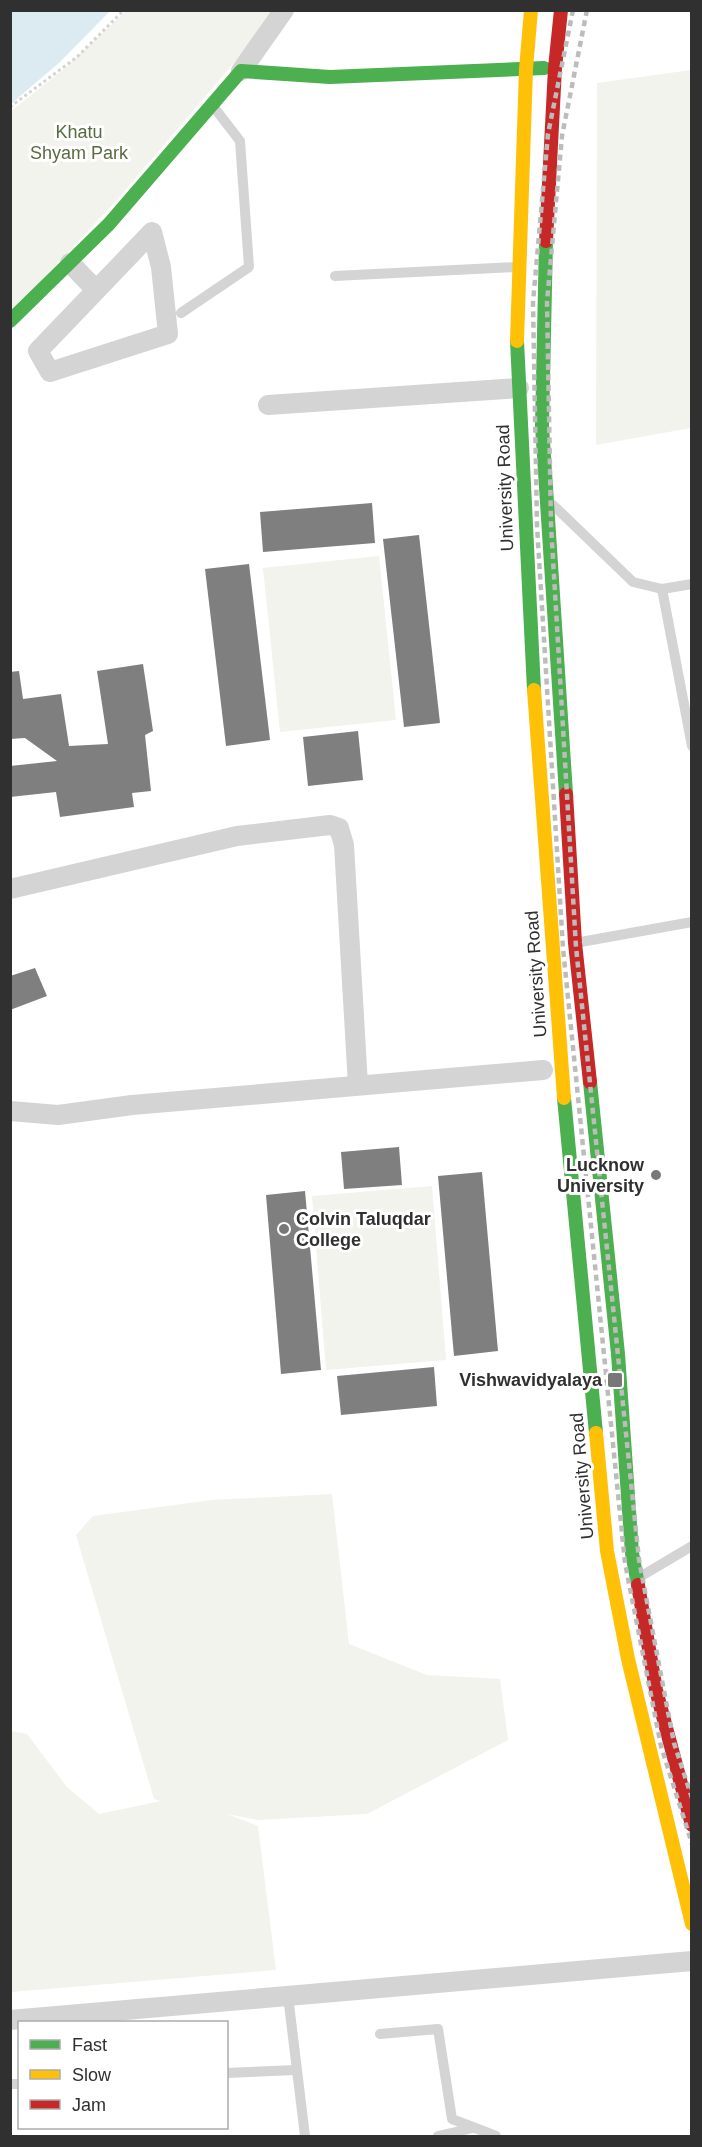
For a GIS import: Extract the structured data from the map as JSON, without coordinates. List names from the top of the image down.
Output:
{
  "streets": {
    "main road": ["University Road"]
  },
  "parks": ["Khatu Shyam Park"],
  "places": {
    "other": ["Lucknow University", "Colvin Taluqdar College"],
    "transit": ["Vishwavidyalaya"]
  },
  "legend": ["Fast", "Slow", "Jam"]
}
